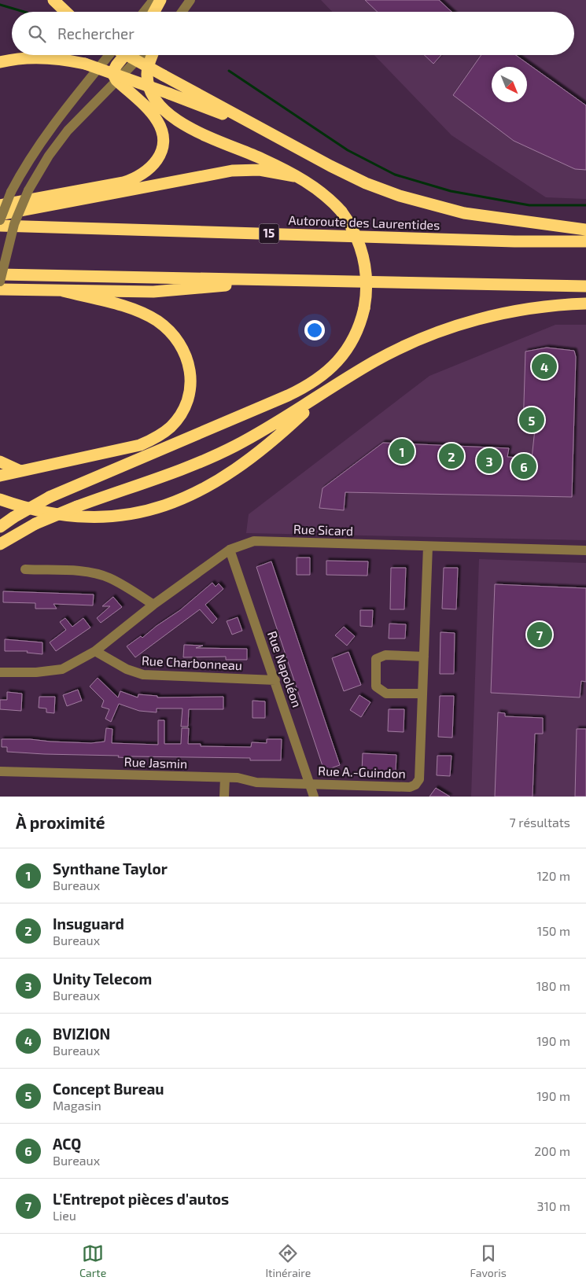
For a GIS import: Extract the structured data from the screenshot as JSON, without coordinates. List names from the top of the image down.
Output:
{
  "streets": {
    "highway": ["Autoroute des Laurentides", "15"],
    "street": [
      "Rue Sicard",
      "Rue Charbonneau",
      "Rue Napoléon",
      "Rue Jasmin",
      "Rue A.-Guindon"
    ]
  },
  "crossings": [
    ["Rue Sicard", "Rue Charbonneau"],
    ["Rue Sicard", "Rue Napoléon"],
    ["Rue Sicard", "Rue A.-Guindon"],
    ["Rue Charbonneau", "Rue Napoléon"],
    ["Rue Napoléon", "Rue Jasmin"],
    ["Rue Napoléon", "Rue A.-Guindon"],
    ["Rue Jasmin", "Rue A.-Guindon"]
  ],
  "north": "bottom right",
  "page": {
    "search": "Rechercher",
    "pins": [
      "4",
      "5",
      "1",
      "2",
      "3",
      "6",
      "7"
    ],
    "heading": ["À proximité", "7 résultats"],
    "list": [
      {
        "mark": "1",
        "name": "Synthane Taylor",
        "note": "Bureaux",
        "value": "120 m"
      },
      {
        "mark": "2",
        "name": "Insuguard",
        "note": "Bureaux",
        "value": "150 m"
      },
      {
        "mark": "3",
        "name": "Unity Telecom",
        "note": "Bureaux",
        "value": "180 m"
      },
      {
        "mark": "4",
        "name": "BVIZION",
        "note": "Bureaux",
        "value": "190 m"
      },
      {
        "mark": "5",
        "name": "Concept Bureau",
        "note": "Magasin",
        "value": "190 m"
      },
      {
        "mark": "6",
        "name": "ACQ",
        "note": "Bureaux",
        "value": "200 m"
      },
      {
        "mark": "7",
        "name": "L'Entrepot pièces d'autos",
        "note": "Lieu",
        "value": "310 m"
      }
    ],
    "nav": ["Carte", "Itinéraire", "Favoris"]
  }
}
